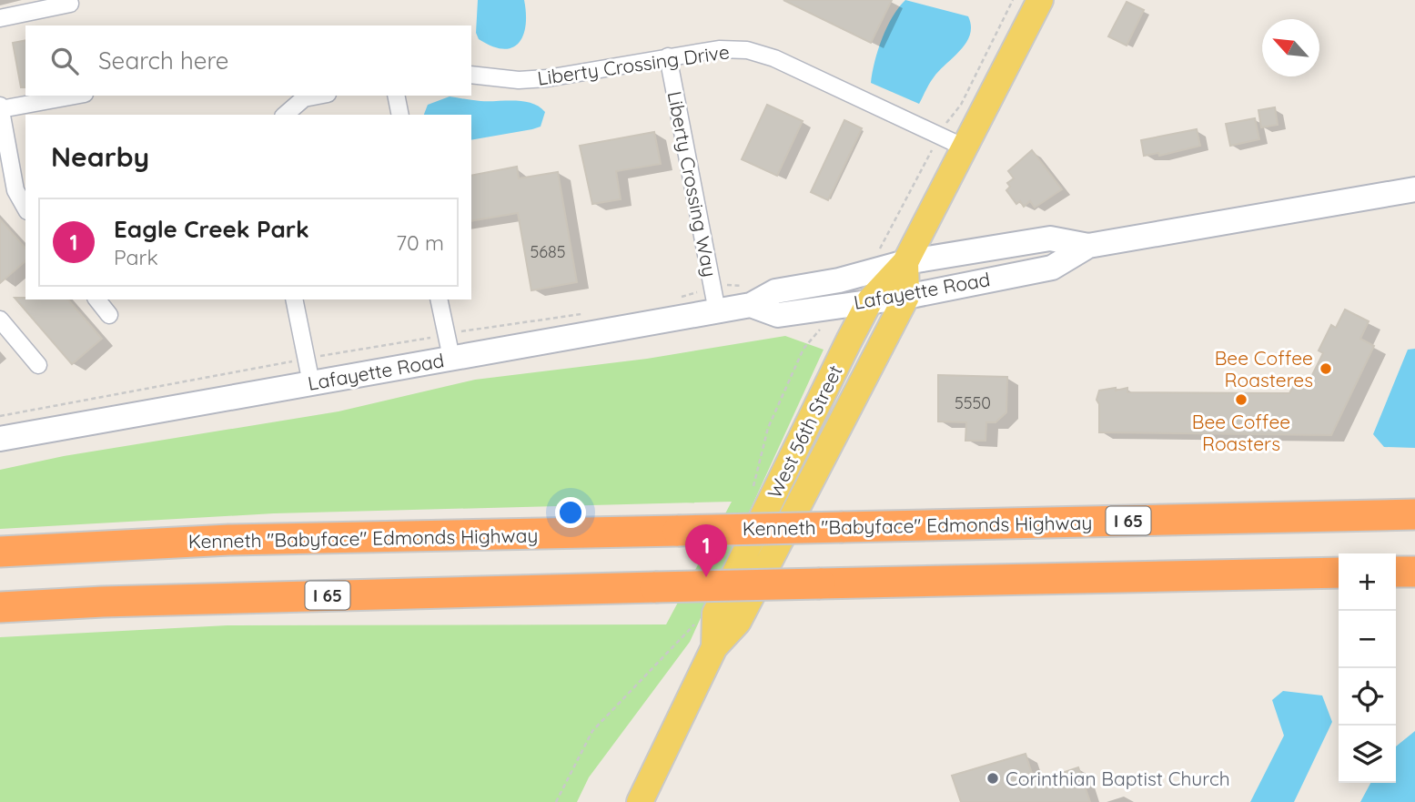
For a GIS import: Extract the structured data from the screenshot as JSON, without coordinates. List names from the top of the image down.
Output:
{
  "streets": {
    "highway": ["I 65", "Kenneth \"Babyface\" Edmonds Highway"],
    "main road": ["Lafayette Road", "West 56th Street"],
    "street": ["Liberty Crossing Drive", "Liberty Crossing Way"]
  },
  "crossings": [
    ["Liberty Crossing Drive", "Liberty Crossing Way"],
    ["Liberty Crossing Drive", "West 56th Street"],
    ["Liberty Crossing Way", "Lafayette Road"],
    ["Lafayette Road", "West 56th Street"]
  ],
  "places": ["Bee Coffee Roasteres", "Bee Coffee Roasters", "Corinthian Baptist Church"],
  "house_numbers": ["5685", "5550"],
  "north": "top left",
  "page": {
    "search": "Search here",
    "heading": "Nearby",
    "list": [
      {
        "mark": "1",
        "name": "Eagle Creek Park",
        "note": "Park",
        "value": "70 m"
      }
    ],
    "pins": "1",
    "map_buttons": ["+", "−"]
  }
}
